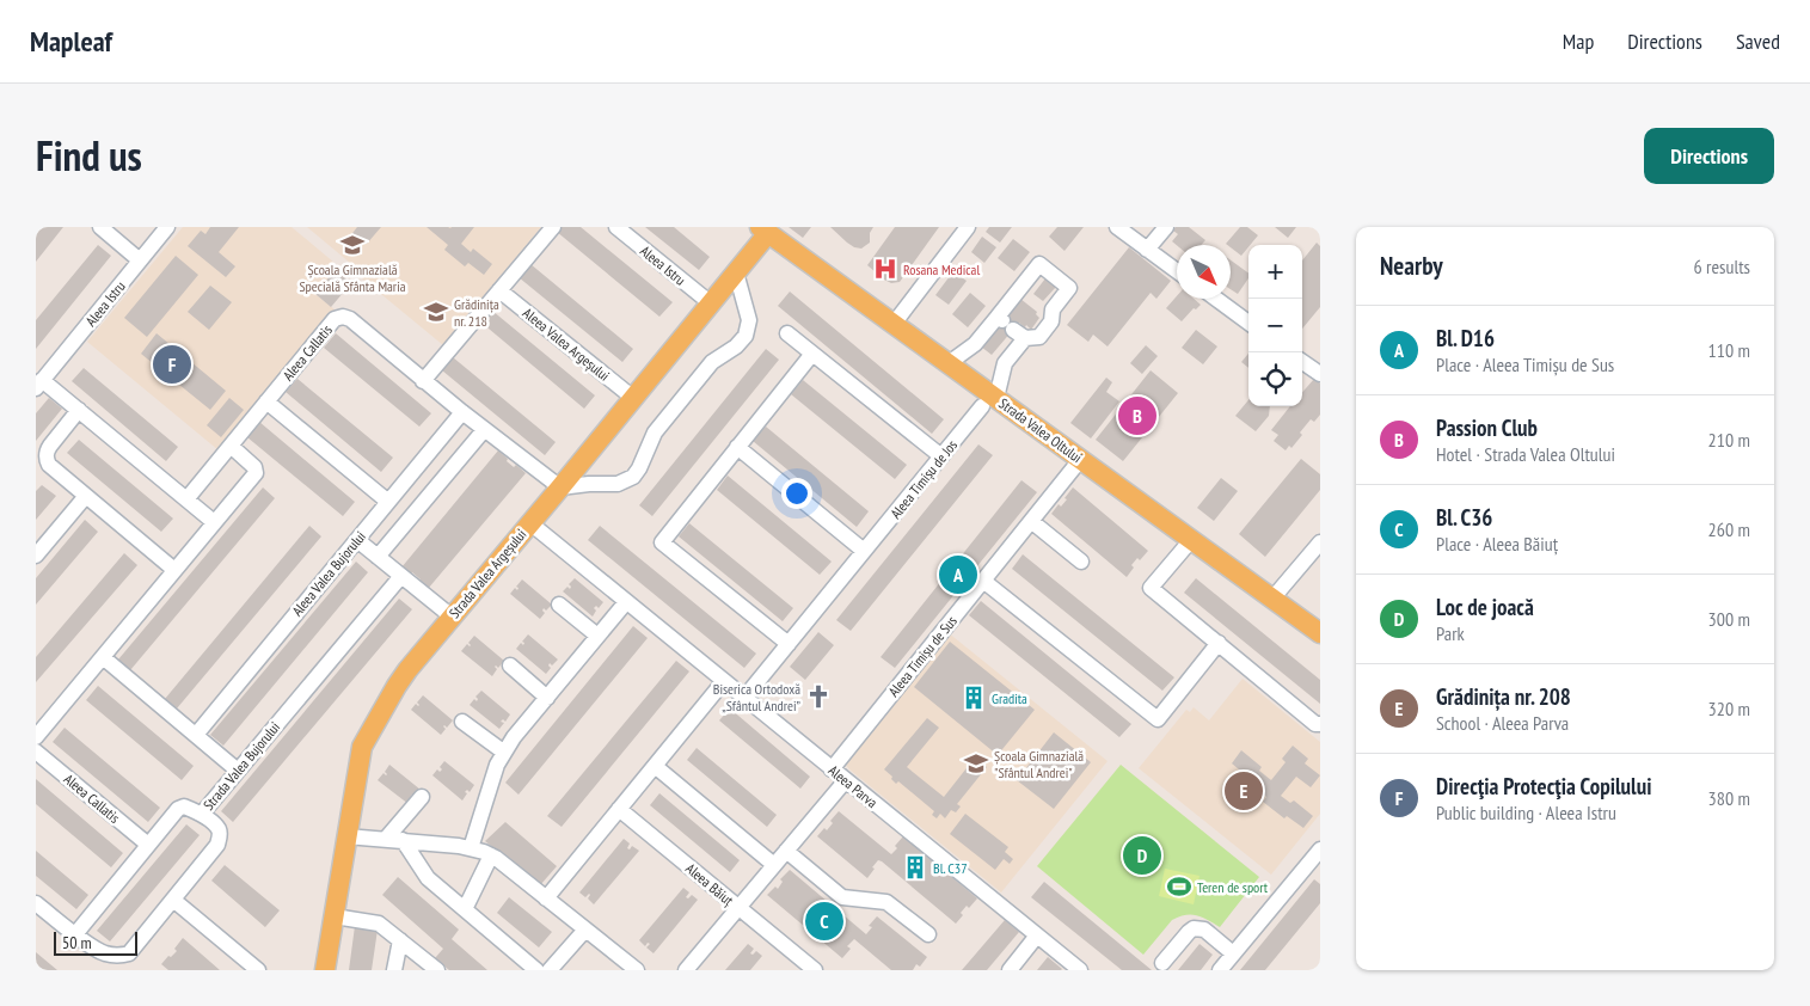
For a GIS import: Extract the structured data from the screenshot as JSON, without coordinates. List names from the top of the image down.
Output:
{
  "streets": {
    "main road": ["Strada Valea Oltului", "Strada Valea Argeșului"],
    "street": [
      "Aleea Istru",
      "Aleea Valea Argeșului",
      "Aleea Callatis",
      "Aleea Timișu de Jos",
      "Aleea Valea Bujorului",
      "Aleea Timișu de Sus",
      "Strada Valea Bujorului",
      "Aleea Parva",
      "Aleea Băiuț"
    ]
  },
  "crossings": [
    ["Aleea Istru", "Aleea Callatis"],
    ["Aleea Istru", "Strada Valea Argeșului"],
    ["Aleea Valea Argeșului", "Strada Valea Argeșului"],
    ["Aleea Callatis", "Aleea Valea Bujorului"],
    ["Aleea Callatis", "Strada Valea Argeșului"],
    ["Aleea Callatis", "Strada Valea Bujorului"],
    ["Strada Valea Oltului", "Aleea Timișu de Jos"],
    ["Strada Valea Oltului", "Strada Valea Argeșului"],
    ["Strada Valea Oltului", "Aleea Timișu de Sus"],
    ["Aleea Timișu de Jos", "Aleea Parva"],
    ["Strada Valea Argeșului", "Aleea Parva"],
    ["Aleea Timișu de Sus", "Aleea Parva"]
  ],
  "places": {
    "school or university": ["Școala Gimnazială Specială Sfânta Maria", "Grădinița nr. 218", "Școala Gimnazială \"Sfântul Andrei\""],
    "hospital": ["Rosana Medical"],
    "church": ["Biserica Ortodoxă „Sfântul Andrei”"],
    "building": ["Gradita", "Bl. C37"],
    "sports": ["Teren de sport"]
  },
  "scale_bar": "50 m",
  "north": "bottom right",
  "page": {
    "header": "Mapleaf",
    "nav": ["Map", "Directions", "Saved"],
    "title": "Find us",
    "buttons": "Directions",
    "heading": ["Nearby", "6 results"],
    "map_buttons": ["+", "−"],
    "list": [
      {
        "mark": "A",
        "name": "Bl. D16",
        "note": "Place · Aleea Timișu de Sus",
        "value": "110 m"
      },
      {
        "mark": "B",
        "name": "Passion Club",
        "note": "Hotel · Strada Valea Oltului",
        "value": "210 m"
      },
      {
        "mark": "C",
        "name": "Bl. C36",
        "note": "Place · Aleea Băiuț",
        "value": "260 m"
      },
      {
        "mark": "D",
        "name": "Loc de joacă",
        "note": "Park",
        "value": "300 m"
      },
      {
        "mark": "E",
        "name": "Grădinița nr. 208",
        "note": "School · Aleea Parva",
        "value": "320 m"
      },
      {
        "mark": "F",
        "name": "Direcţia Protecţia Copilului",
        "note": "Public building · Aleea Istru",
        "value": "380 m"
      }
    ],
    "pins": [
      "F",
      "B",
      "A",
      "E",
      "D",
      "C"
    ],
    "scale": "50 m"
  }
}
